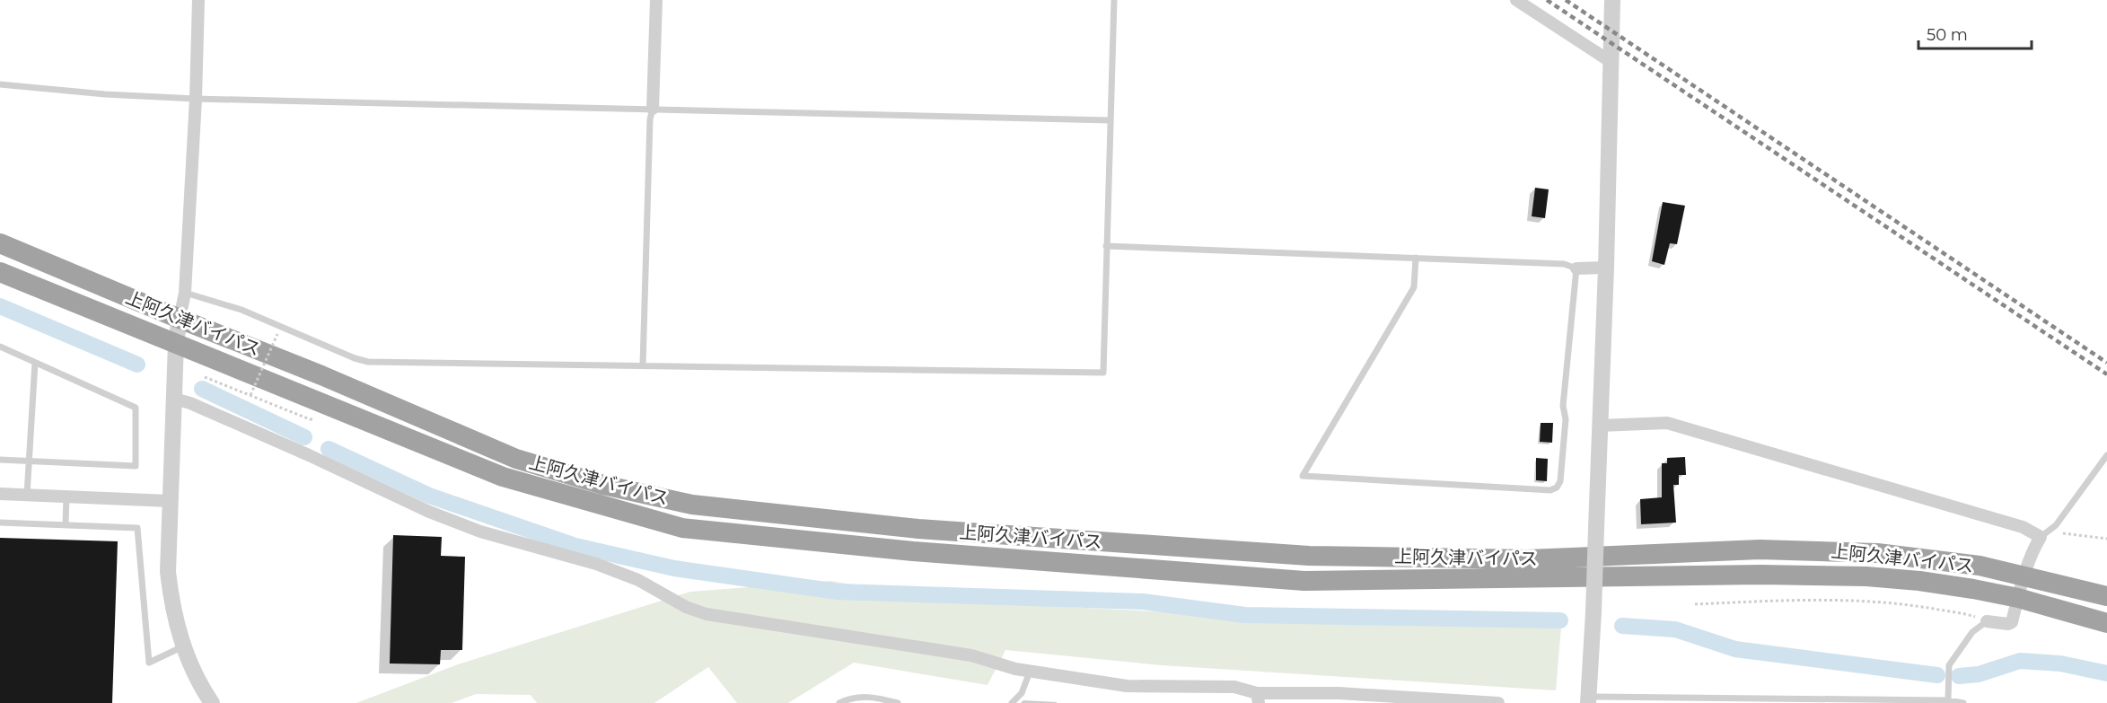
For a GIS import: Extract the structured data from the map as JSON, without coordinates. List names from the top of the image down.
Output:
{
  "streets": {
    "highway": ["上阿久津バイパス"]
  },
  "scale_bar": "50 m"
}
